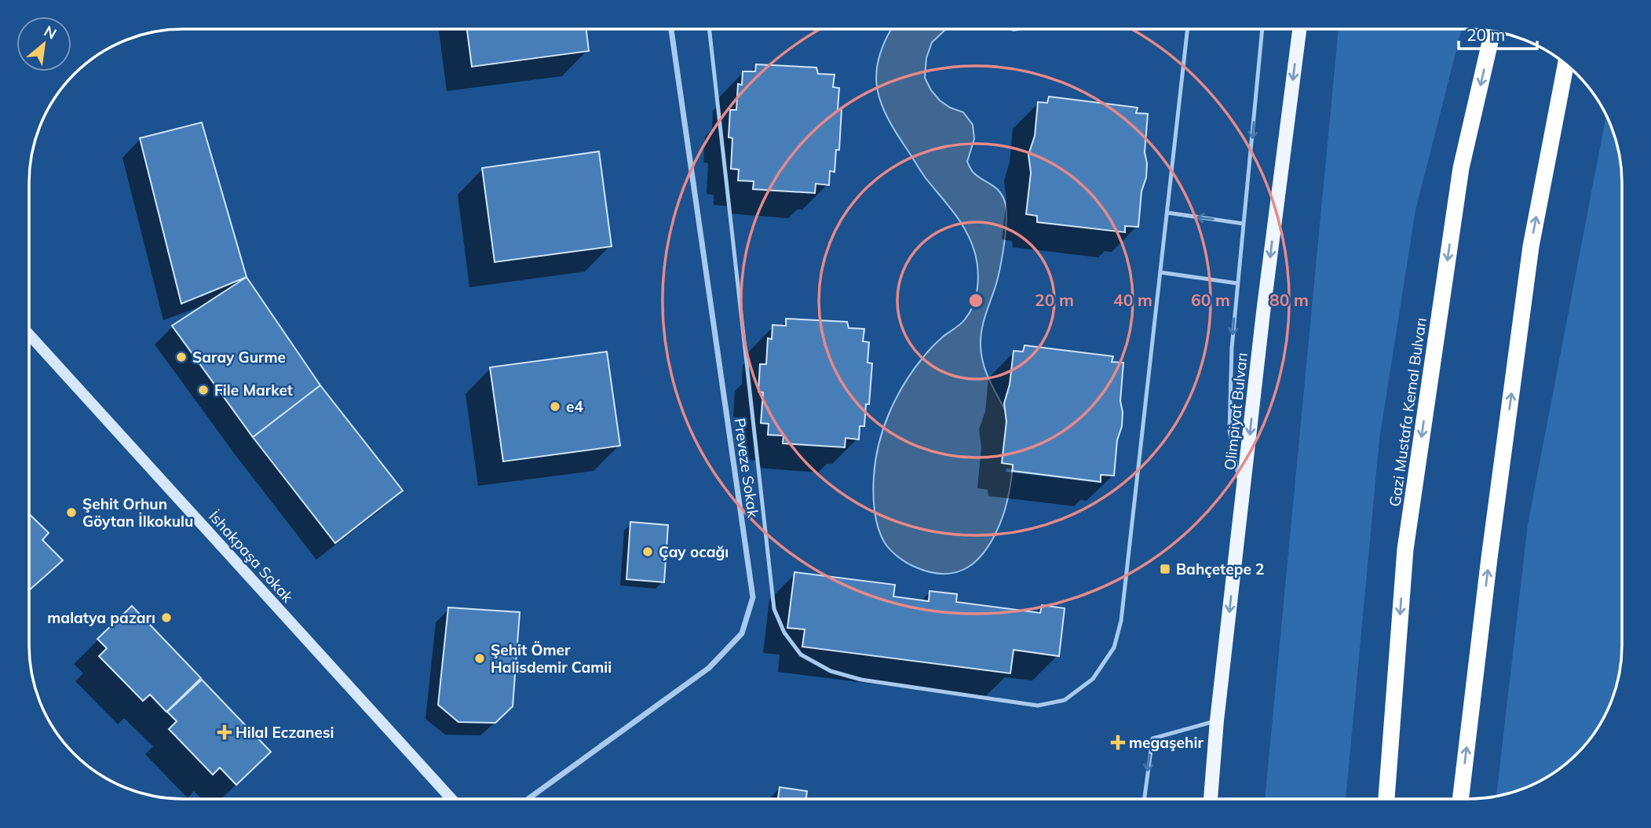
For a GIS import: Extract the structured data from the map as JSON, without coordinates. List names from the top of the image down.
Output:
{
  "streets": {
    "highway": ["Gazi Mustafa Kemal Bulvarı"],
    "main road": ["Olimpiyat Bulvarı"],
    "street": ["Preveze Sokak", "İshakpaşa Sokak"]
  },
  "one_way": ["Olimpiyat Bulvarı"],
  "places": {
    "other": [
      "Saray Gurme",
      "File Market",
      "e4",
      "Şehit Orhun Göytan İlkokulu",
      "Çay ocağı",
      "malatya pazarı",
      "Şehit Ömer Halisdemir Camii"
    ],
    "transit": ["Bahçetepe 2"],
    "health": ["Hilal Eczanesi", "megaşehir"]
  },
  "scale_bar": "20 m",
  "north": "top right",
  "rings": [
    "20 m",
    "40 m",
    "60 m",
    "80 m"
  ]
}
